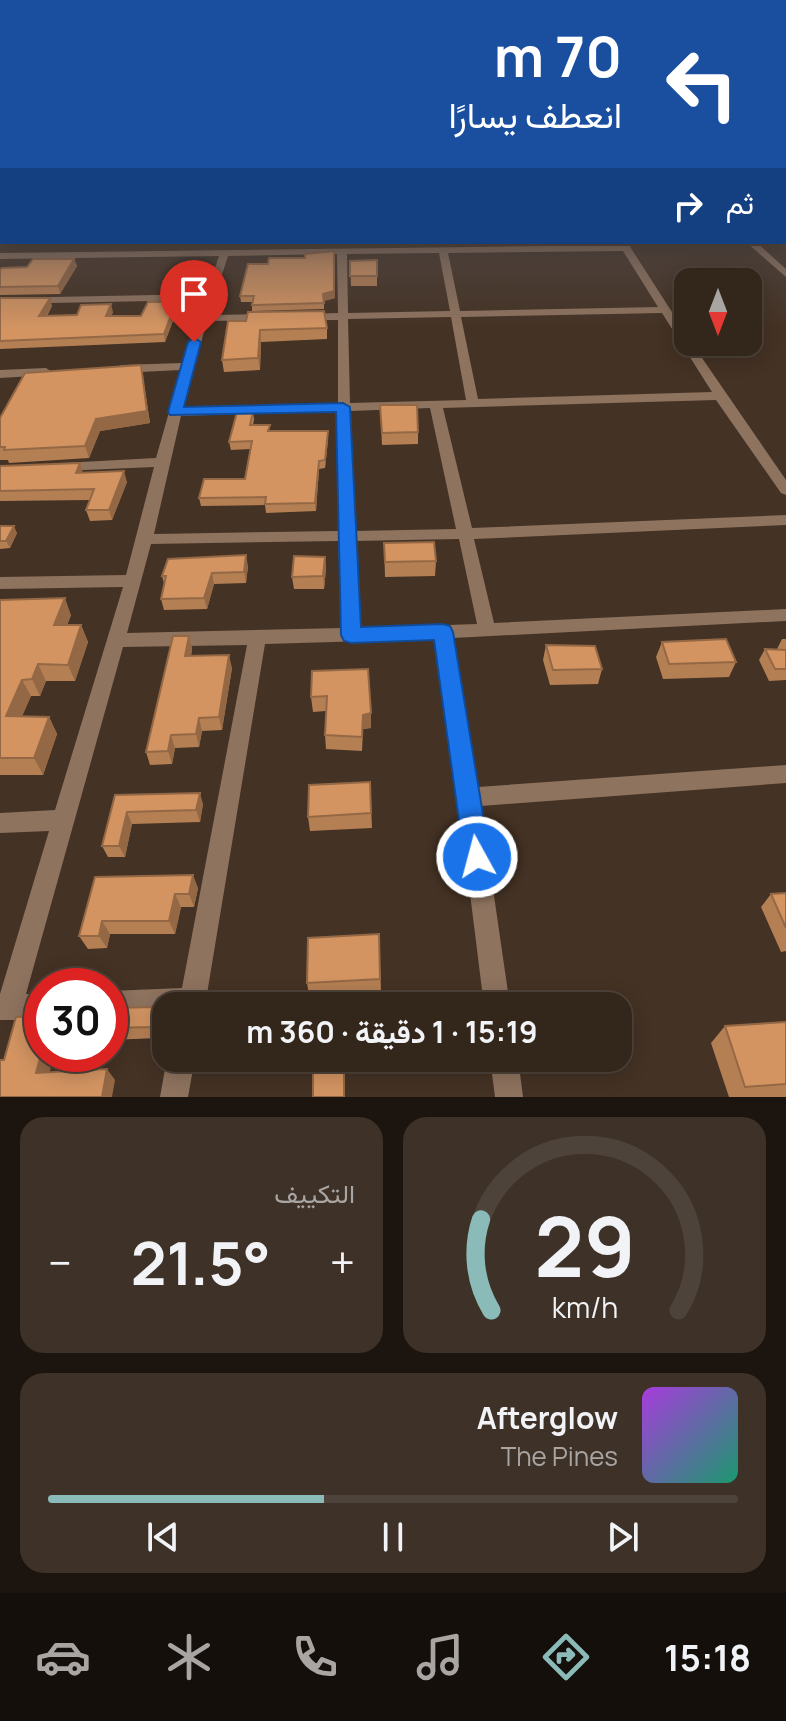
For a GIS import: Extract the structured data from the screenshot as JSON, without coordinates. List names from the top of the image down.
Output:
{
  "north": "bottom",
  "page": {
    "turn": ["70 m", "انعطف يسارًا"],
    "then": "ثم",
    "limit": "30",
    "trip": "15:19 · 1 دقيقة · 360 m",
    "tile": "التكييف",
    "heat": ["−", "21.5°", "+"],
    "song": ["Afterglow", "The Pines"],
    "tabs": "15:18",
    "gauge": ["29", "km/h"]
  }
}
